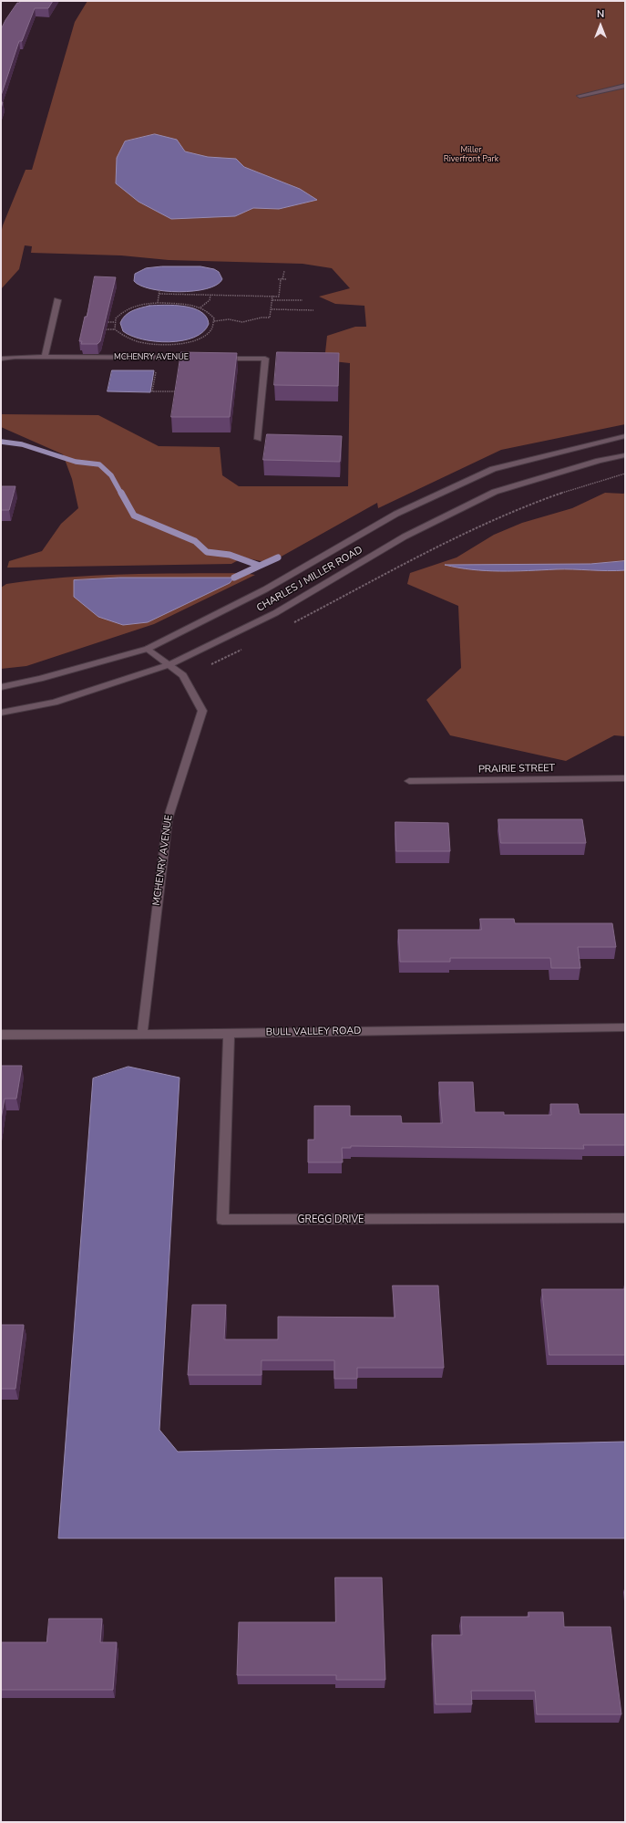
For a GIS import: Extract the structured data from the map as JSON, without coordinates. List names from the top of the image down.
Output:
{
  "streets": {
    "street": [
      "MCHENRY AVENUE",
      "CHARLES J MILLER ROAD",
      "PRAIRIE STREET",
      "BULL VALLEY ROAD",
      "GREGG DRIVE"
    ]
  },
  "crossings": [
    ["MCHENRY AVENUE", "CHARLES J MILLER ROAD"],
    ["MCHENRY AVENUE", "BULL VALLEY ROAD"],
    ["BULL VALLEY ROAD", "GREGG DRIVE"]
  ],
  "parks": ["Miller Riverfront Park"],
  "north": "top"
}
